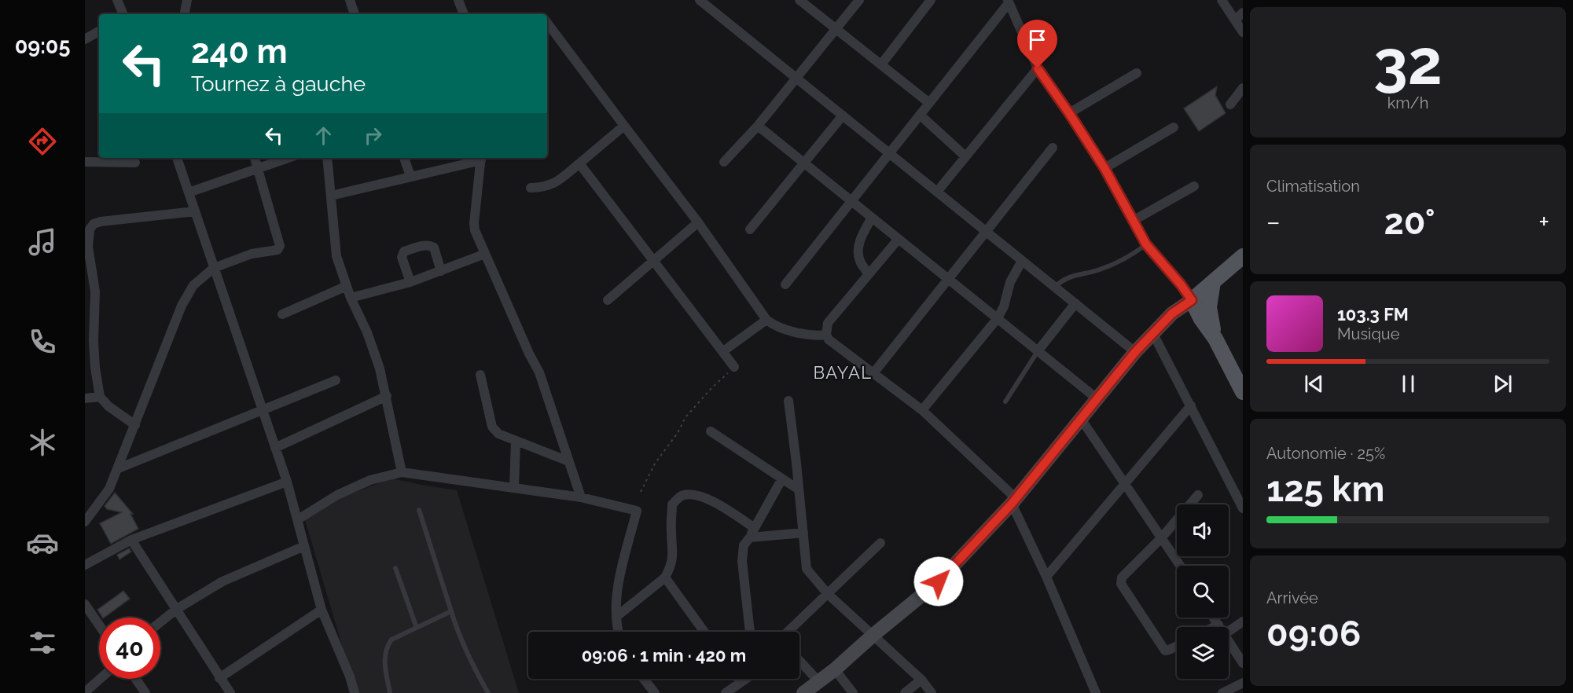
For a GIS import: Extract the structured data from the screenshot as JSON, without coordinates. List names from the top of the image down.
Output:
{
  "districts": ["BAYAL"],
  "page": {
    "tabs": "09:05",
    "tile": [
      ["32", "km/h"],
      "Climatisation",
      ["Autonomie · 25%", "125 km"],
      ["Arrivée", "09:06"]
    ],
    "turn": ["240 m", "Tournez à gauche"],
    "heat": ["−", "20°", "+"],
    "song": ["103.3 FM", "Musique"],
    "limit": "40",
    "trip": "09:06 · 1 min · 420 m"
  }
}
